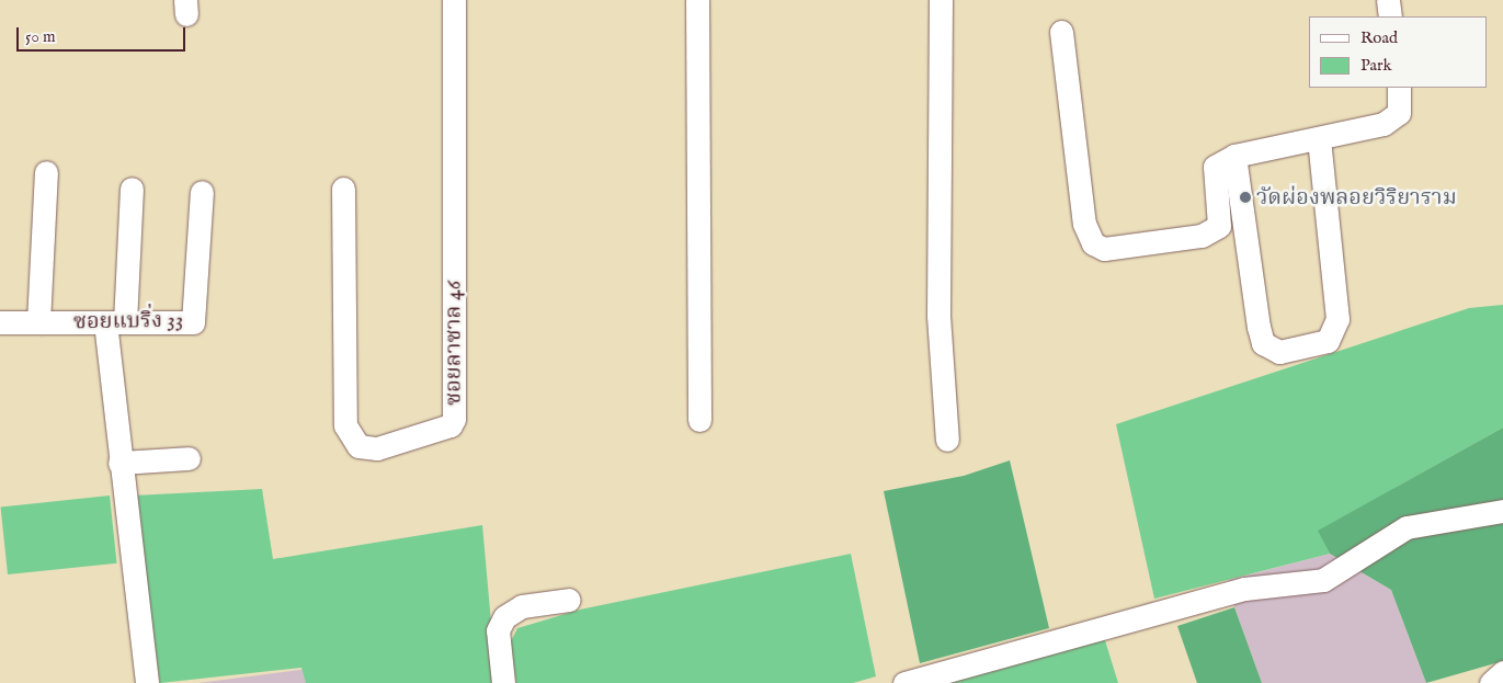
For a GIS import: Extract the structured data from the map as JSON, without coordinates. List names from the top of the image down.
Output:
{
  "streets": {
    "street": ["ซอยแบริ่ง 33", "ซอยลาซาล 46"]
  },
  "places": ["วัดผ่องพลอยวิริยาราม"],
  "legend": ["Road", "Park"],
  "scale_bar": "50 m"
}
